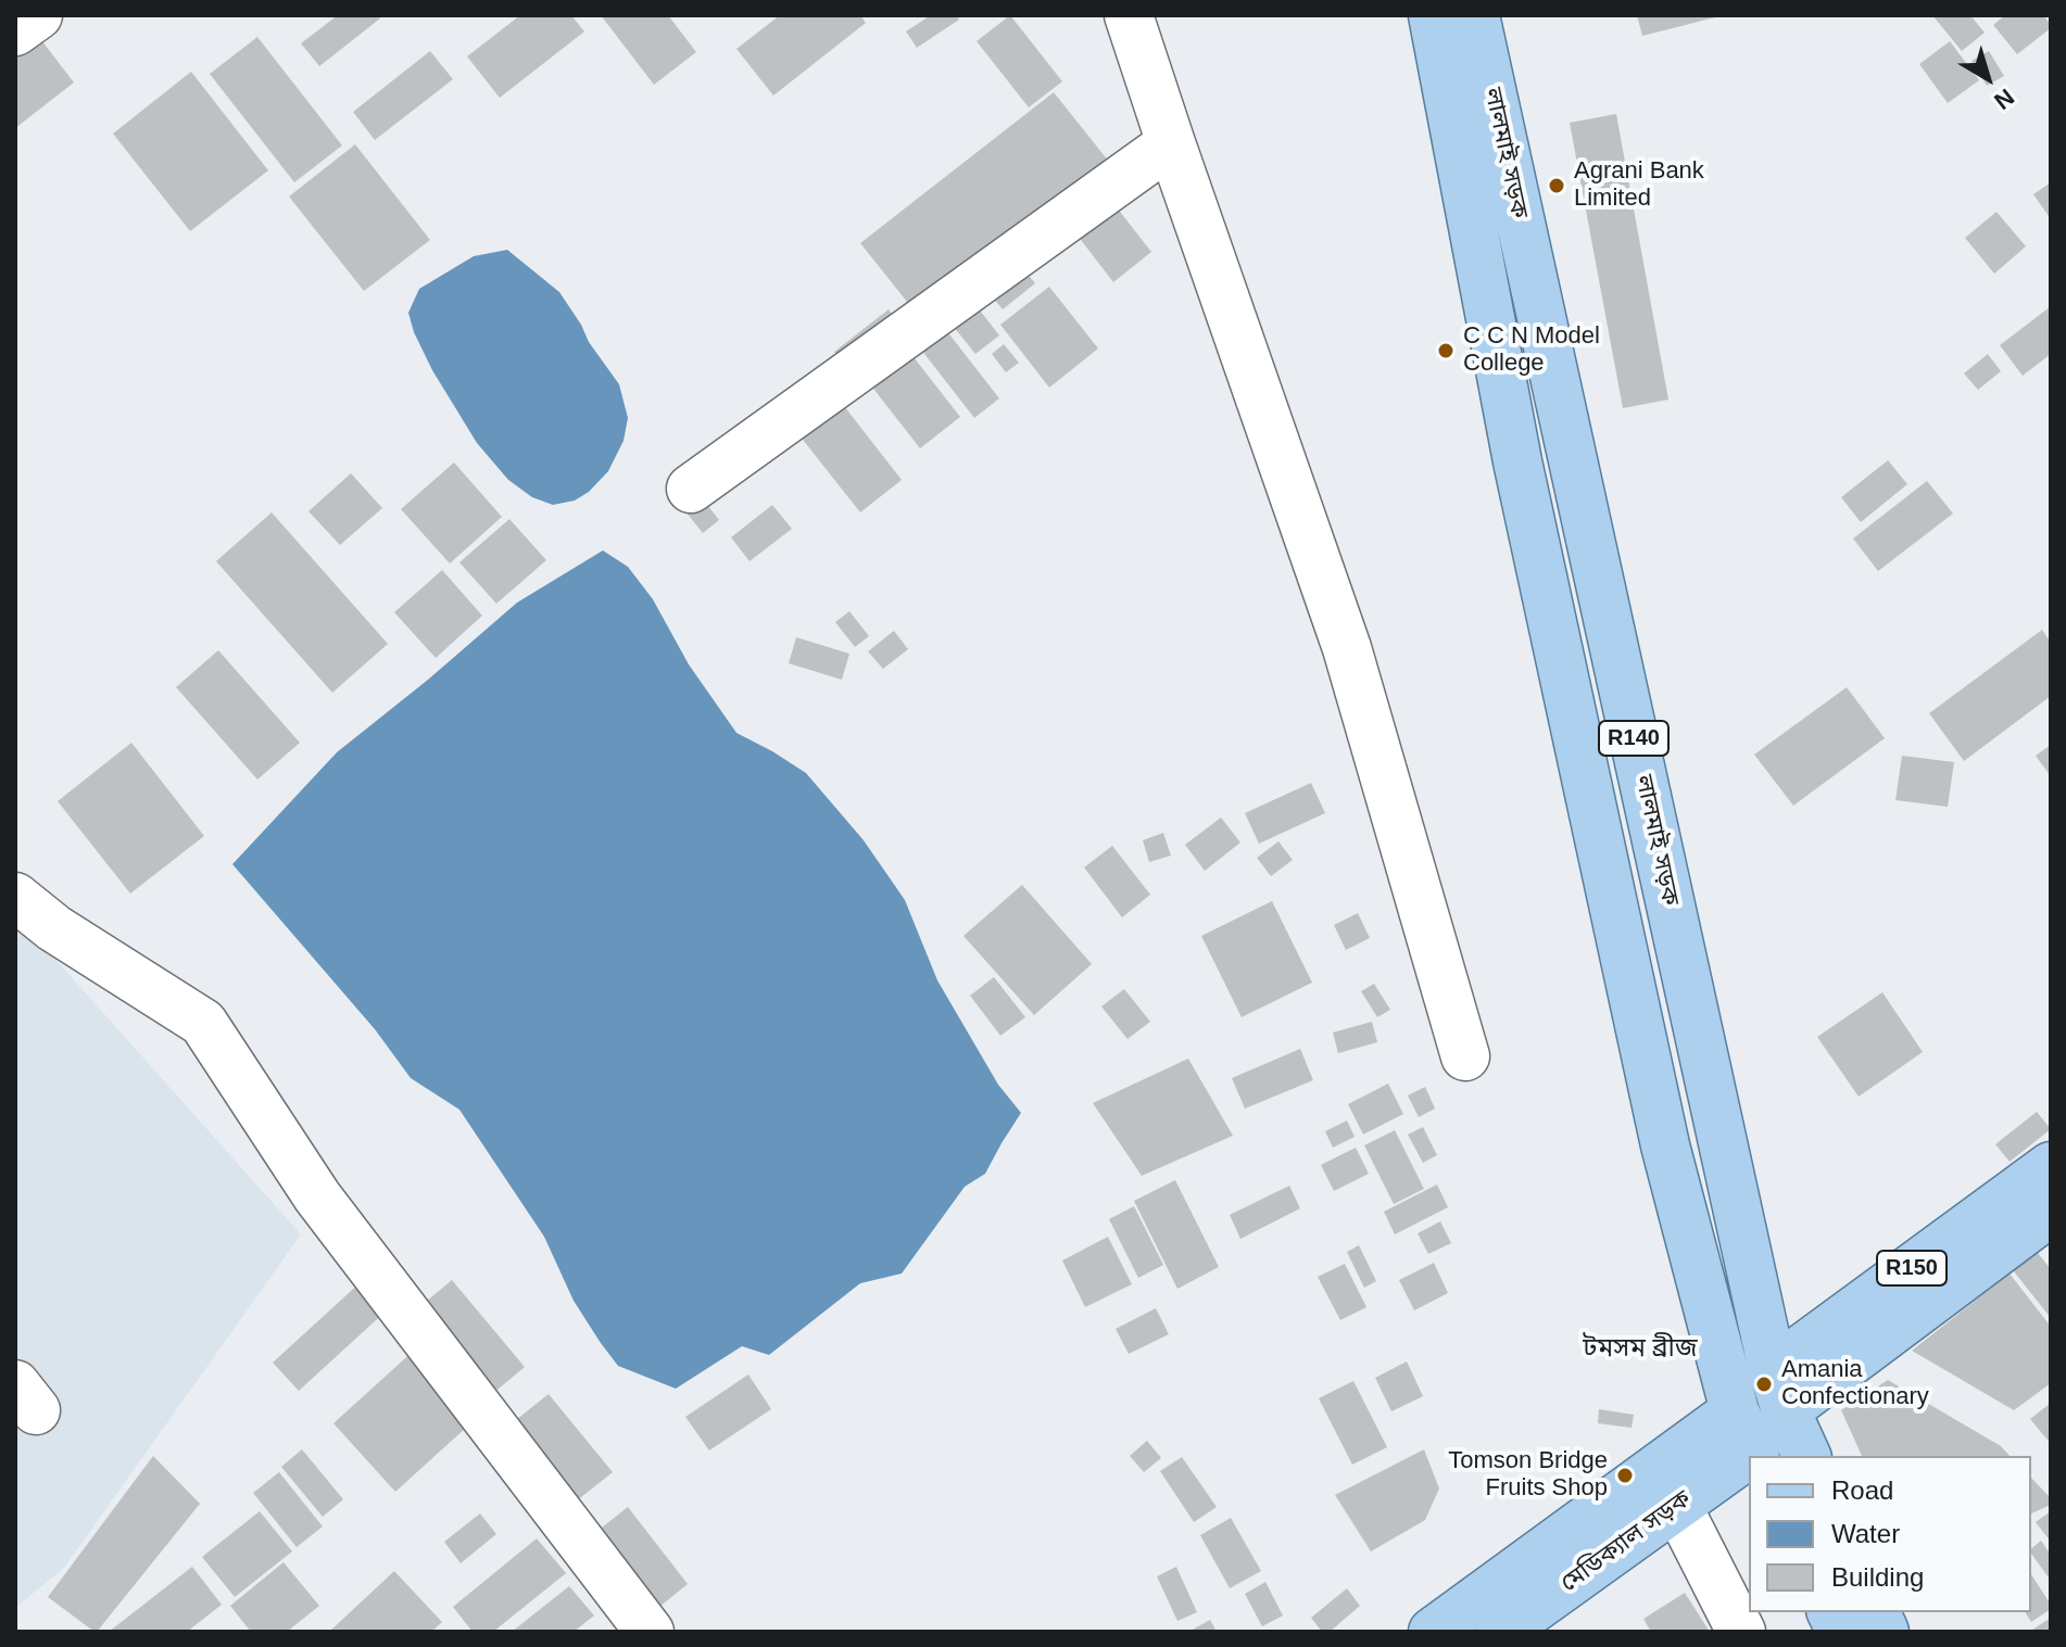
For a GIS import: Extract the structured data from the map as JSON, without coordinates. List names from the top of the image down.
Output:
{
  "streets": {
    "main road": [
      "লালমাই সড়ক",
      "R140",
      "R150",
      "মেডিক্যাল সড়ক"
    ]
  },
  "crossings": [
    ["লালমাই সড়ক", "R150"],
    ["লালমাই সড়ক", "মেডিক্যাল সড়ক"]
  ],
  "districts": ["টমসম ব্রীজ"],
  "places": [
    "Agrani Bank Limited",
    "C C N Model College",
    "Amania Confectionary",
    "Tomson Bridge Fruits Shop"
  ],
  "legend": ["Road", "Water", "Building"],
  "north": "bottom right"
}
